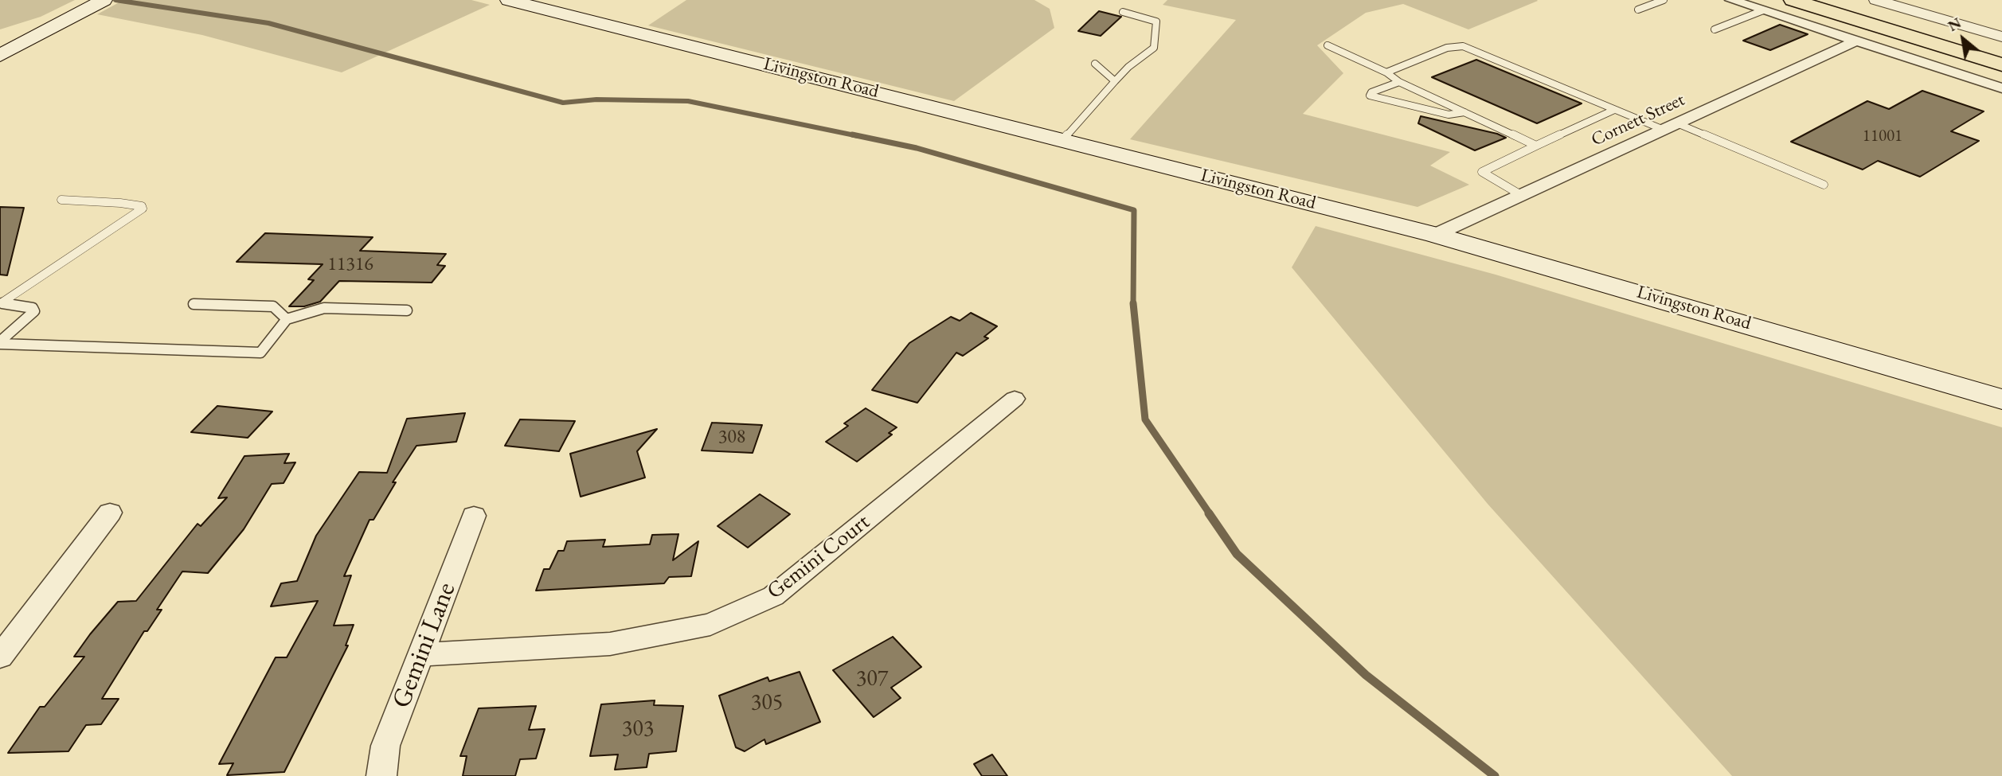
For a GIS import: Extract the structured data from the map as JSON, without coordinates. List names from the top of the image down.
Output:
{
  "streets": {
    "main road": ["Livingston Road"],
    "street": ["Cornett Street", "Gemini Court", "Gemini Lane"]
  },
  "crossings": [
    ["Livingston Road", "Cornett Street"],
    ["Gemini Court", "Gemini Lane"]
  ],
  "house_numbers": [
    "11001",
    "11316",
    "308",
    "307",
    "305",
    "303"
  ],
  "north": "top left"
}
